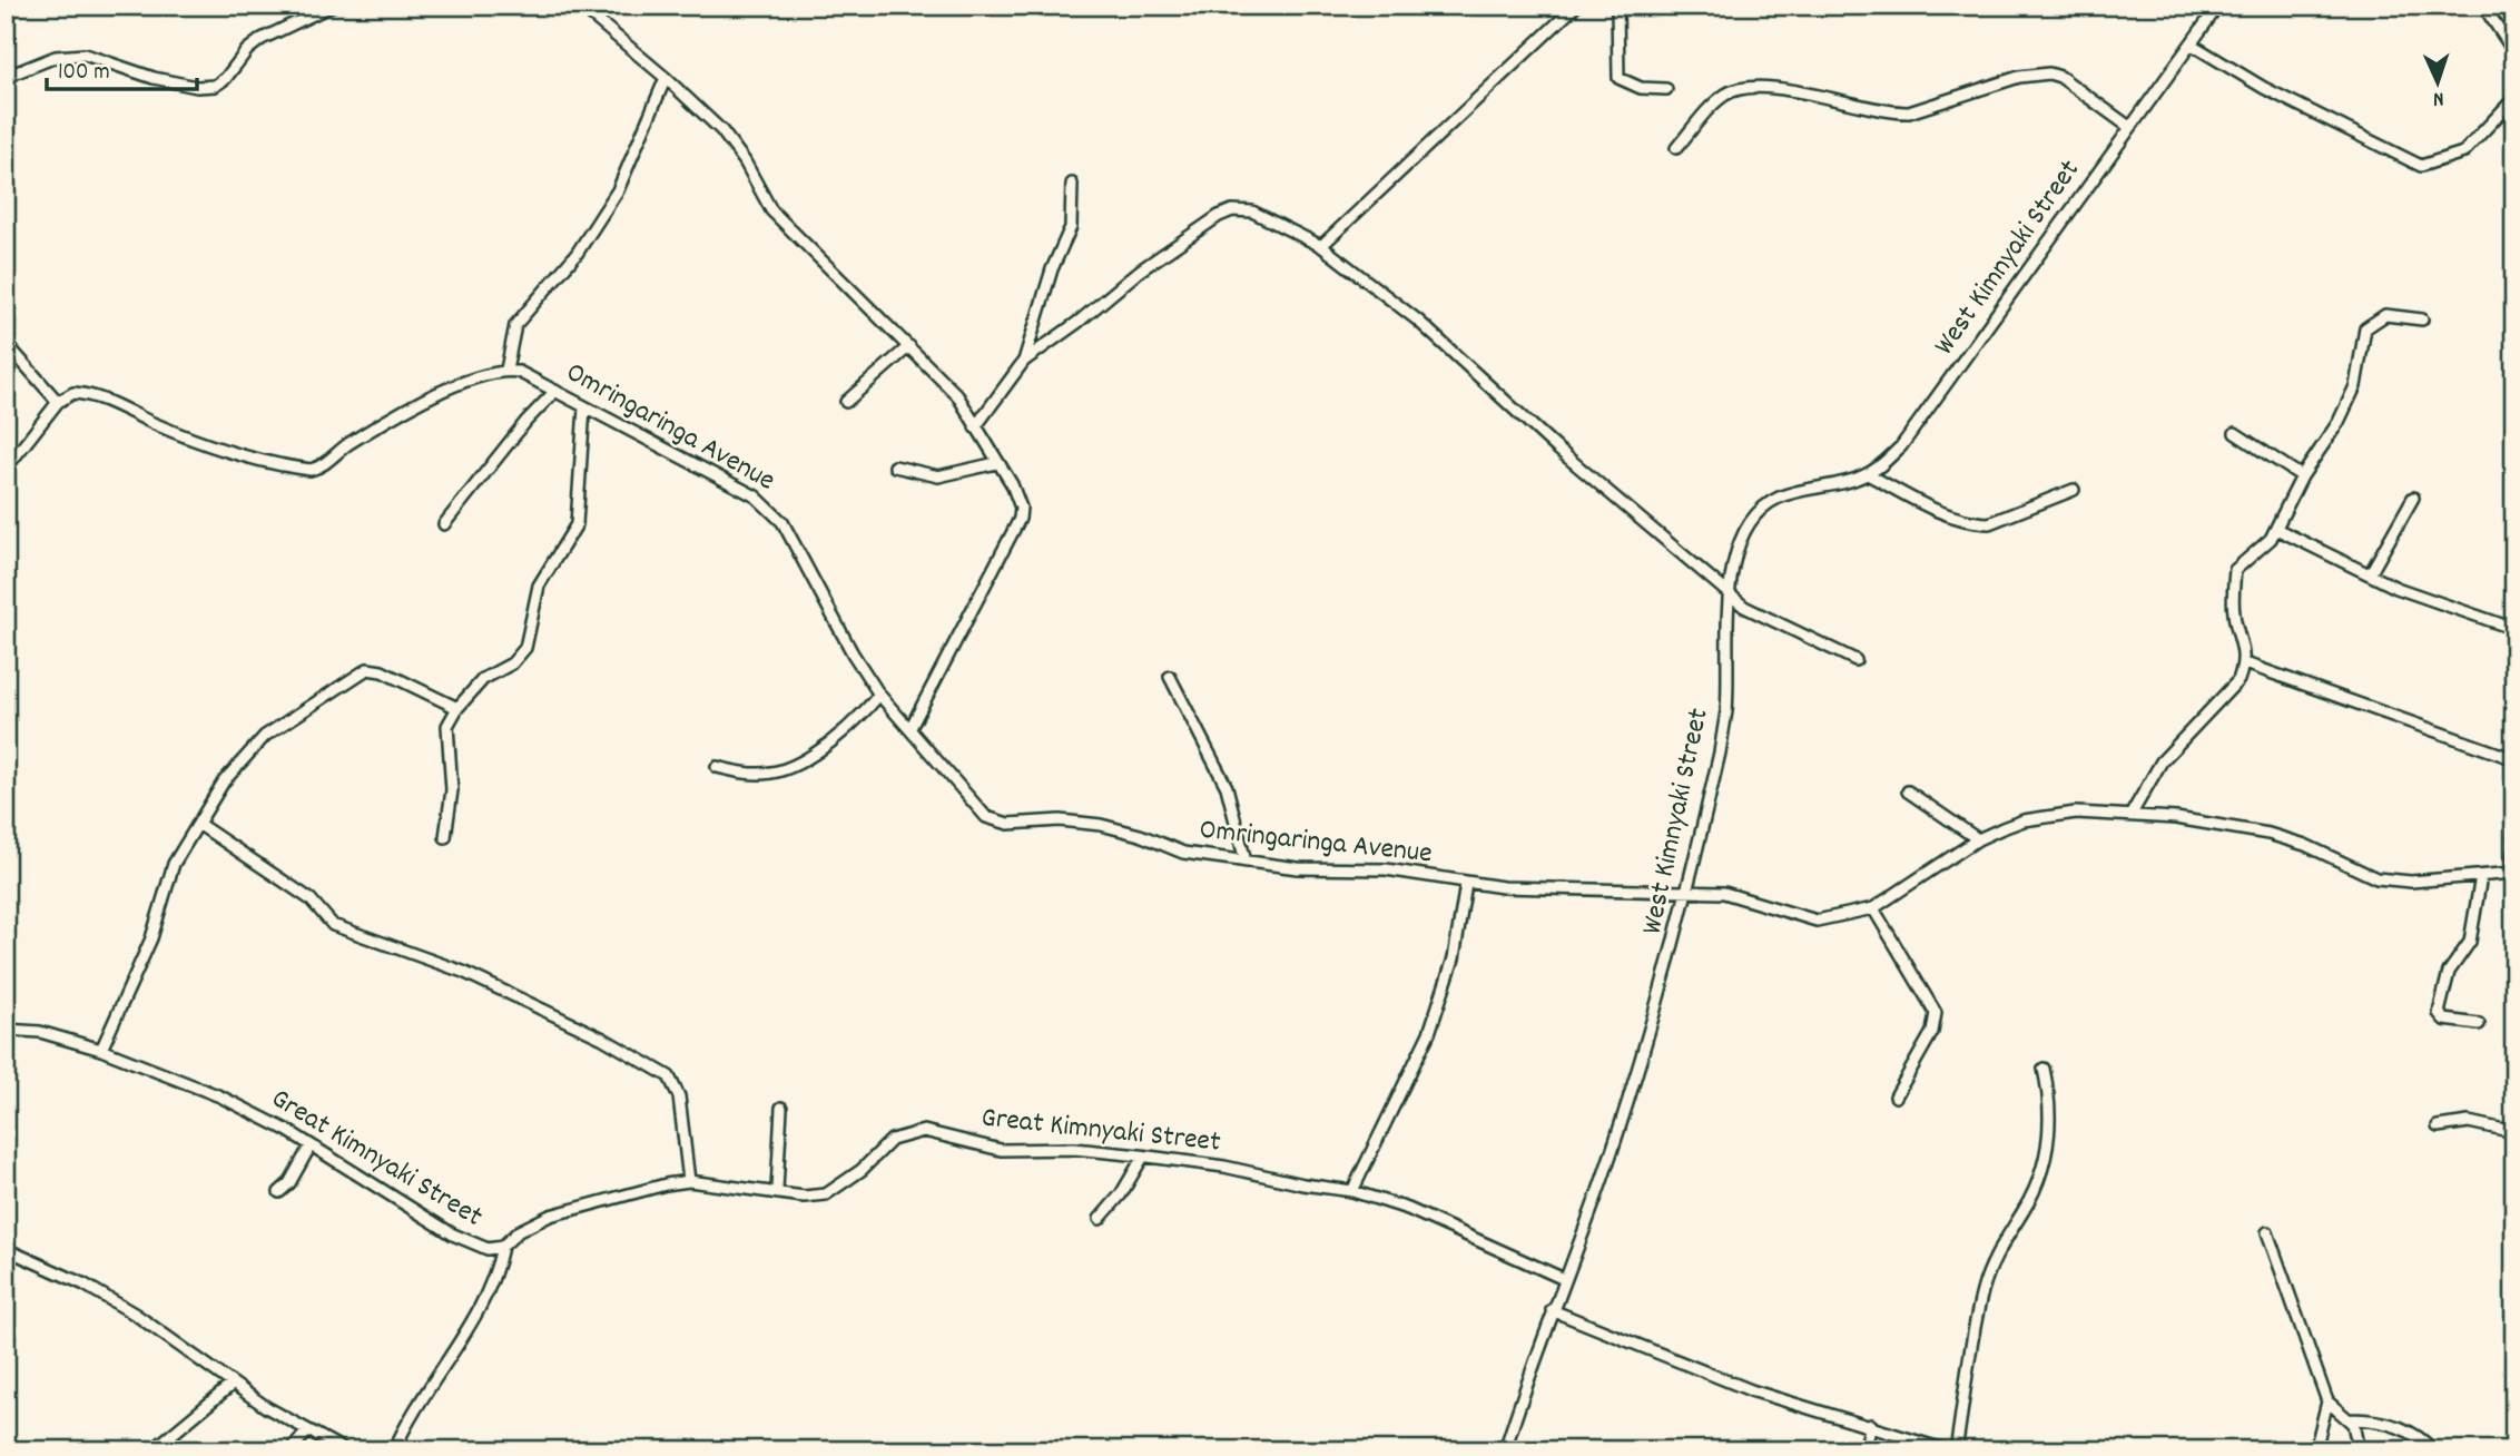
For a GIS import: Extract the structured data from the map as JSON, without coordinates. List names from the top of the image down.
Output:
{
  "streets": {
    "street": ["West Kimnyaki Street", "Omringaringa Avenue", "Great Kimnyaki Street"]
  },
  "crossings": [
    ["West Kimnyaki Street", "Omringaringa Avenue"],
    ["West Kimnyaki Street", "Great Kimnyaki Street"]
  ],
  "scale_bar": "100 m",
  "north": "bottom"
}
